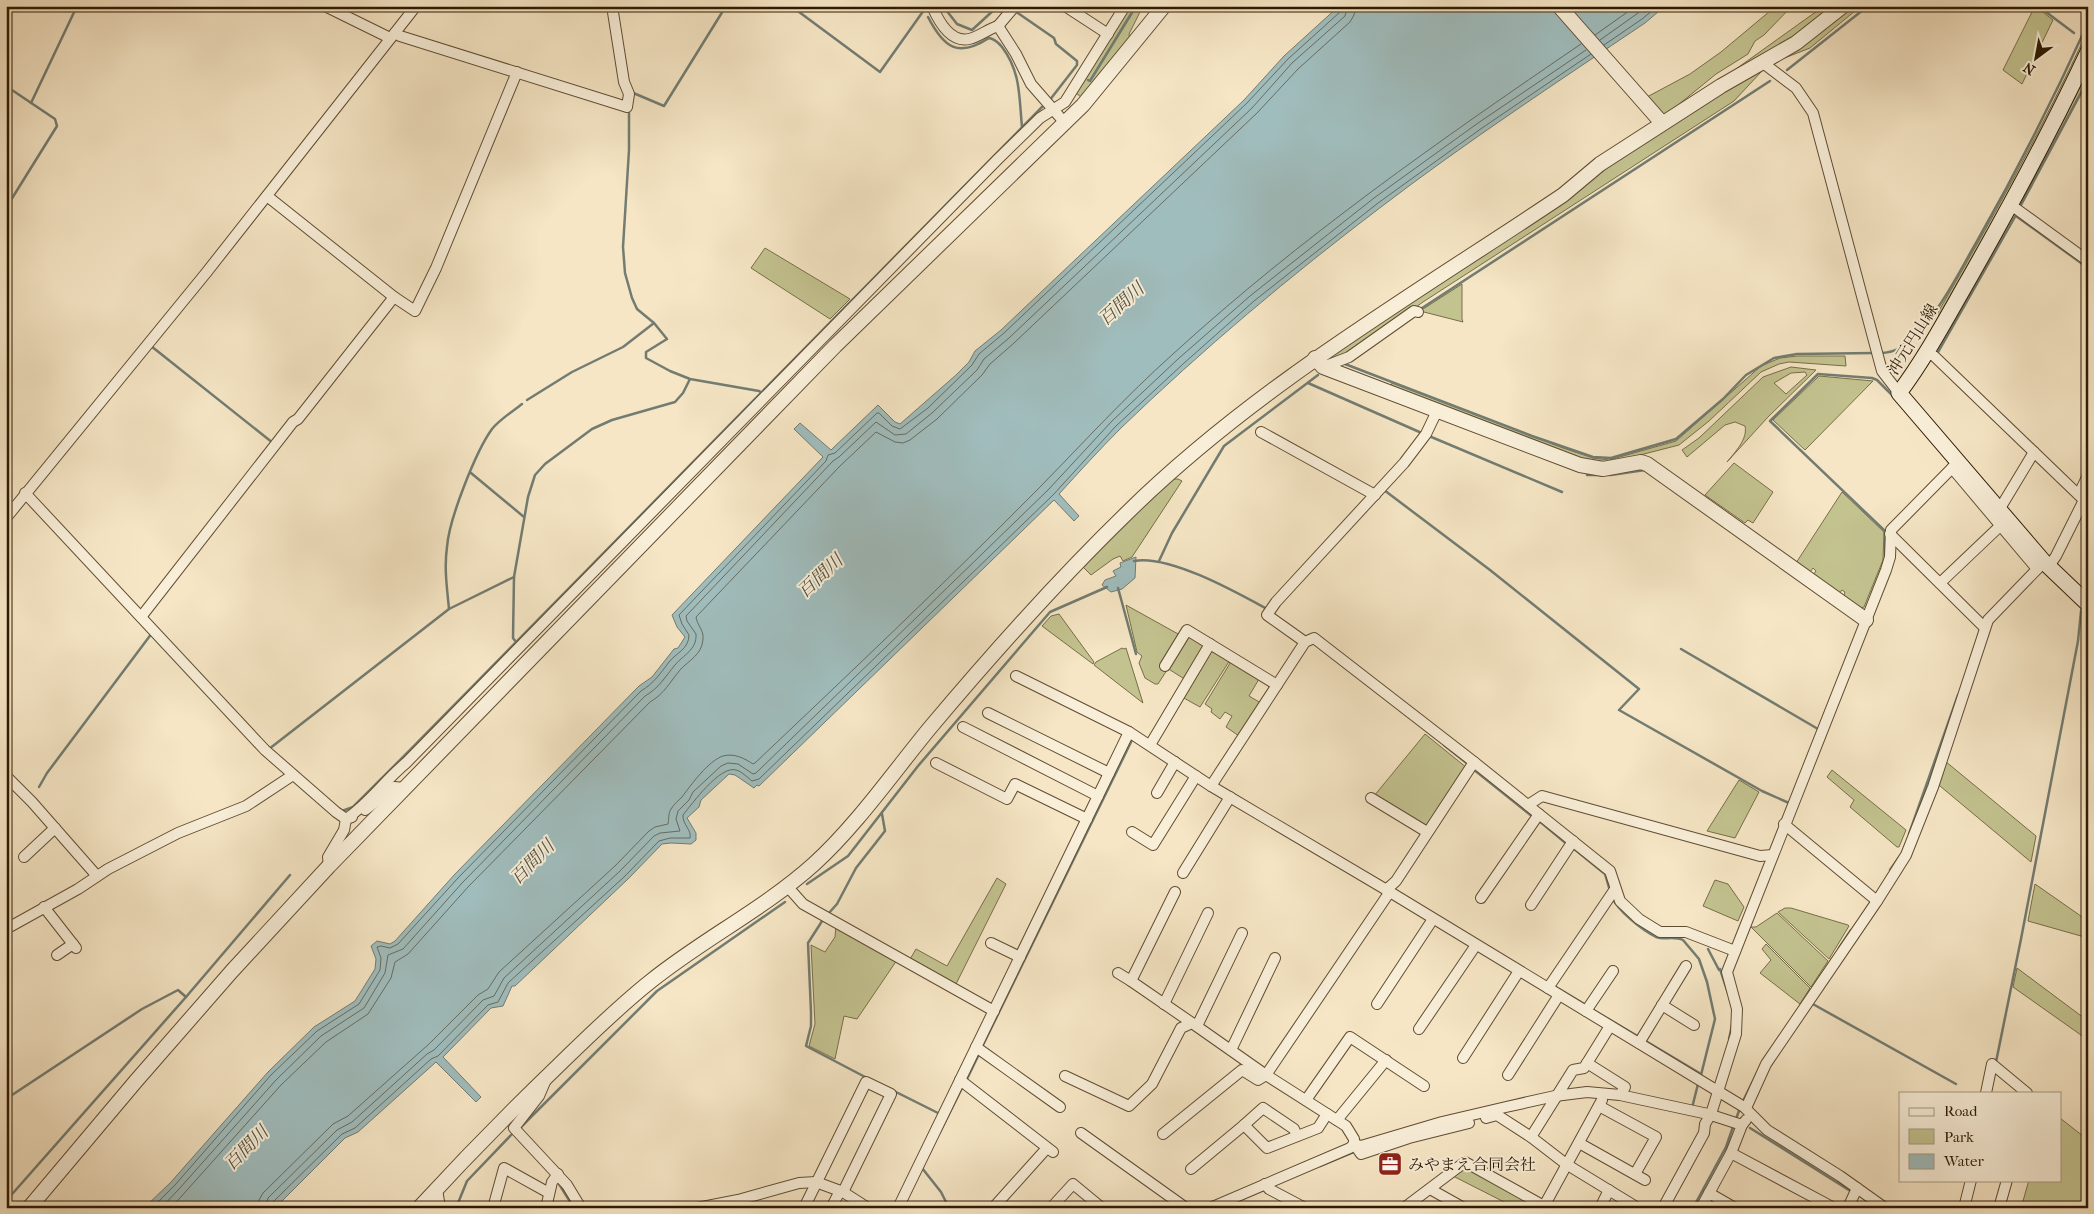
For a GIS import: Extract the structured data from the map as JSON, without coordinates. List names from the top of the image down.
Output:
{
  "streets": {
    "main road": ["沖元円山線"]
  },
  "water": ["百間川"],
  "places": {
    "office": ["みやまえ合同会社"]
  },
  "legend": ["Road", "Park", "Water"],
  "north": "bottom left"
}
